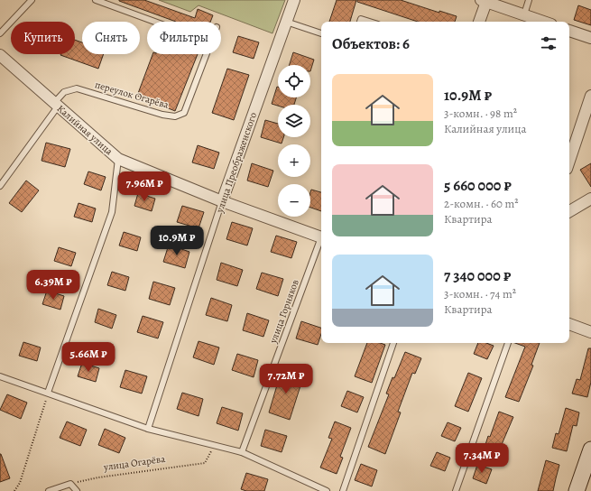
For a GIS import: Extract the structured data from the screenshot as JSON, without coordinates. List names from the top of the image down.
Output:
{
  "streets": {
    "street": ["Калийная улица", "улица Преображенского"],
    "lane": ["переулок Огарёва", "улица Горняков"],
    "path": ["улица Огарёва"]
  },
  "crossings": [
    ["переулок Огарёва", "Калийная улица"],
    ["Калийная улица", "улица Преображенского"]
  ],
  "page": {
    "chip": ["Купить", "Снять", "Фильтры"],
    "heading": "Объектов: 6",
    "map_buttons": ["+", "−"],
    "list": [
      {
        "name": "10.9M ₽",
        "note": "3-комн. · 98 m² · Калийная улица"
      },
      {
        "name": "5 660 000 ₽",
        "note": "2-комн. · 60 m² · Квартира"
      },
      {
        "name": "7 340 000 ₽",
        "note": "3-комн. · 74 m² · Квартира"
      }
    ],
    "price": [
      "7.96M ₽",
      "10.9M ₽",
      "6.39M ₽",
      "5.66M ₽",
      "7.72M ₽",
      "7.34M ₽"
    ]
  }
}
